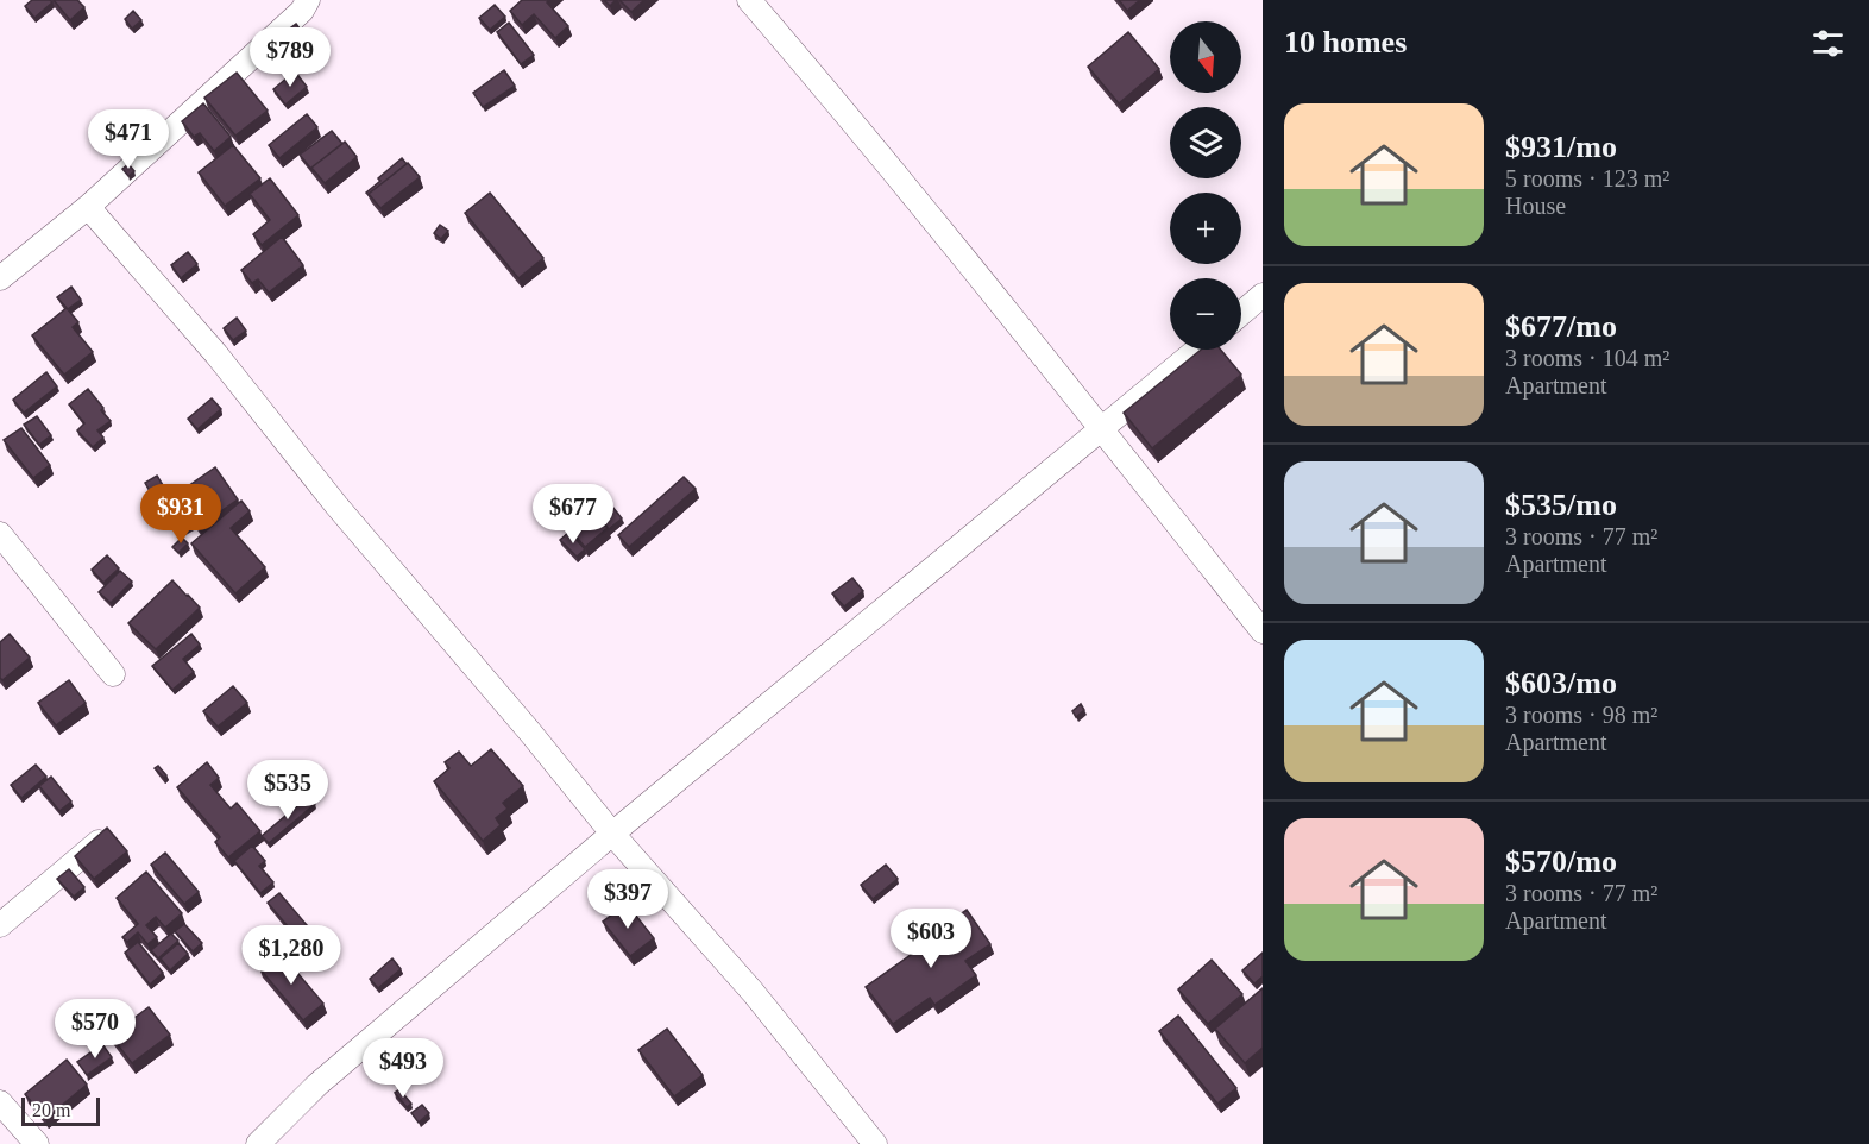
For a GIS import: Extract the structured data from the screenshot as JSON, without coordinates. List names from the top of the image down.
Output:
{
  "scale_bar": "20 m",
  "north": "bottom",
  "page": {
    "heading": "10 homes",
    "map_buttons": ["+", "−"],
    "price": [
      "$789",
      "$471",
      "$931",
      "$677",
      "$535",
      "$397",
      "$603",
      "$1,280",
      "$570",
      "$493"
    ],
    "list": [
      {
        "name": "$931/mo",
        "note": "5 rooms · 123 m² · House"
      },
      {
        "name": "$677/mo",
        "note": "3 rooms · 104 m² · Apartment"
      },
      {
        "name": "$535/mo",
        "note": "3 rooms · 77 m² · Apartment"
      },
      {
        "name": "$603/mo",
        "note": "3 rooms · 98 m² · Apartment"
      },
      {
        "name": "$570/mo",
        "note": "3 rooms · 77 m² · Apartment"
      }
    ],
    "scale": "20 m"
  }
}
